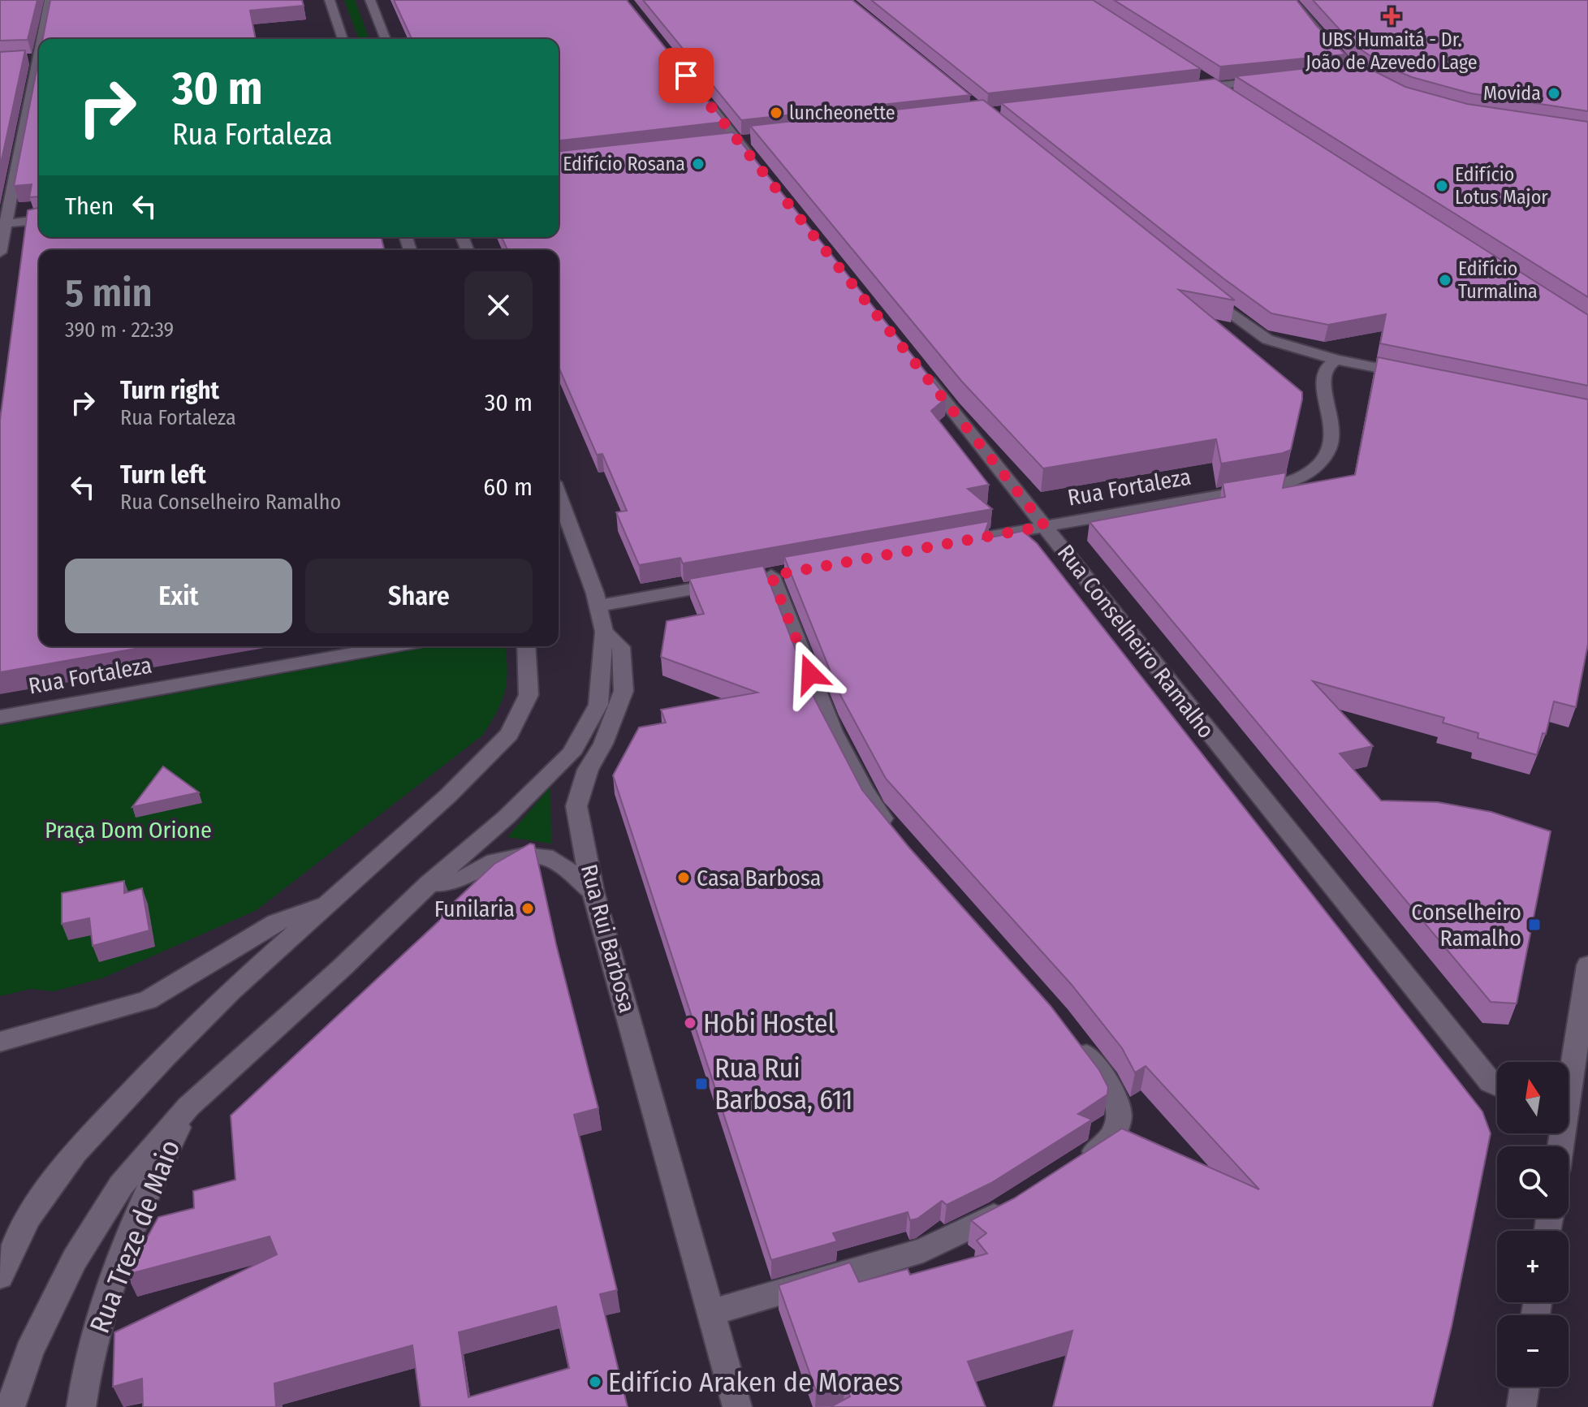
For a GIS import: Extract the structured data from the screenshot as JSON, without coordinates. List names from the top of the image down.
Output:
{
  "streets": {
    "street": [
      "Rua Fortaleza",
      "Rua Conselheiro Ramalho",
      "Rua Rui Barbosa",
      "Rua Treze de Maio"
    ]
  },
  "crossings": [
    ["Rua Fortaleza", "Rua Conselheiro Ramalho"]
  ],
  "parks": ["Praça Dom Orione"],
  "places": {
    "health": ["UBS Humaitá - Dr. João de Azevedo Lage"],
    "other": [
      "Movida",
      "luncheonette",
      "Edifício Rosana",
      "Edifício Lotus Major",
      "Edifício Turmalina",
      "Casa Barbosa",
      "Funilaria",
      "Hobi Hostel",
      "Edifício Araken de Moraes"
    ],
    "transit": ["Conselheiro Ramalho", "Rua Rui Barbosa, 611"]
  },
  "north": "top",
  "page": {
    "turn": ["30 m", "Rua Fortaleza"],
    "then": "Then",
    "heading": ["5 min", "390 m · 22:39"],
    "list": [
      {
        "name": "Turn right",
        "note": "Rua Fortaleza",
        "value": "30 m"
      },
      {
        "name": "Turn left",
        "note": "Rua Conselheiro Ramalho",
        "value": "60 m"
      }
    ],
    "buttons": ["Exit", "Share"],
    "map_buttons": ["+", "−"]
  }
}
